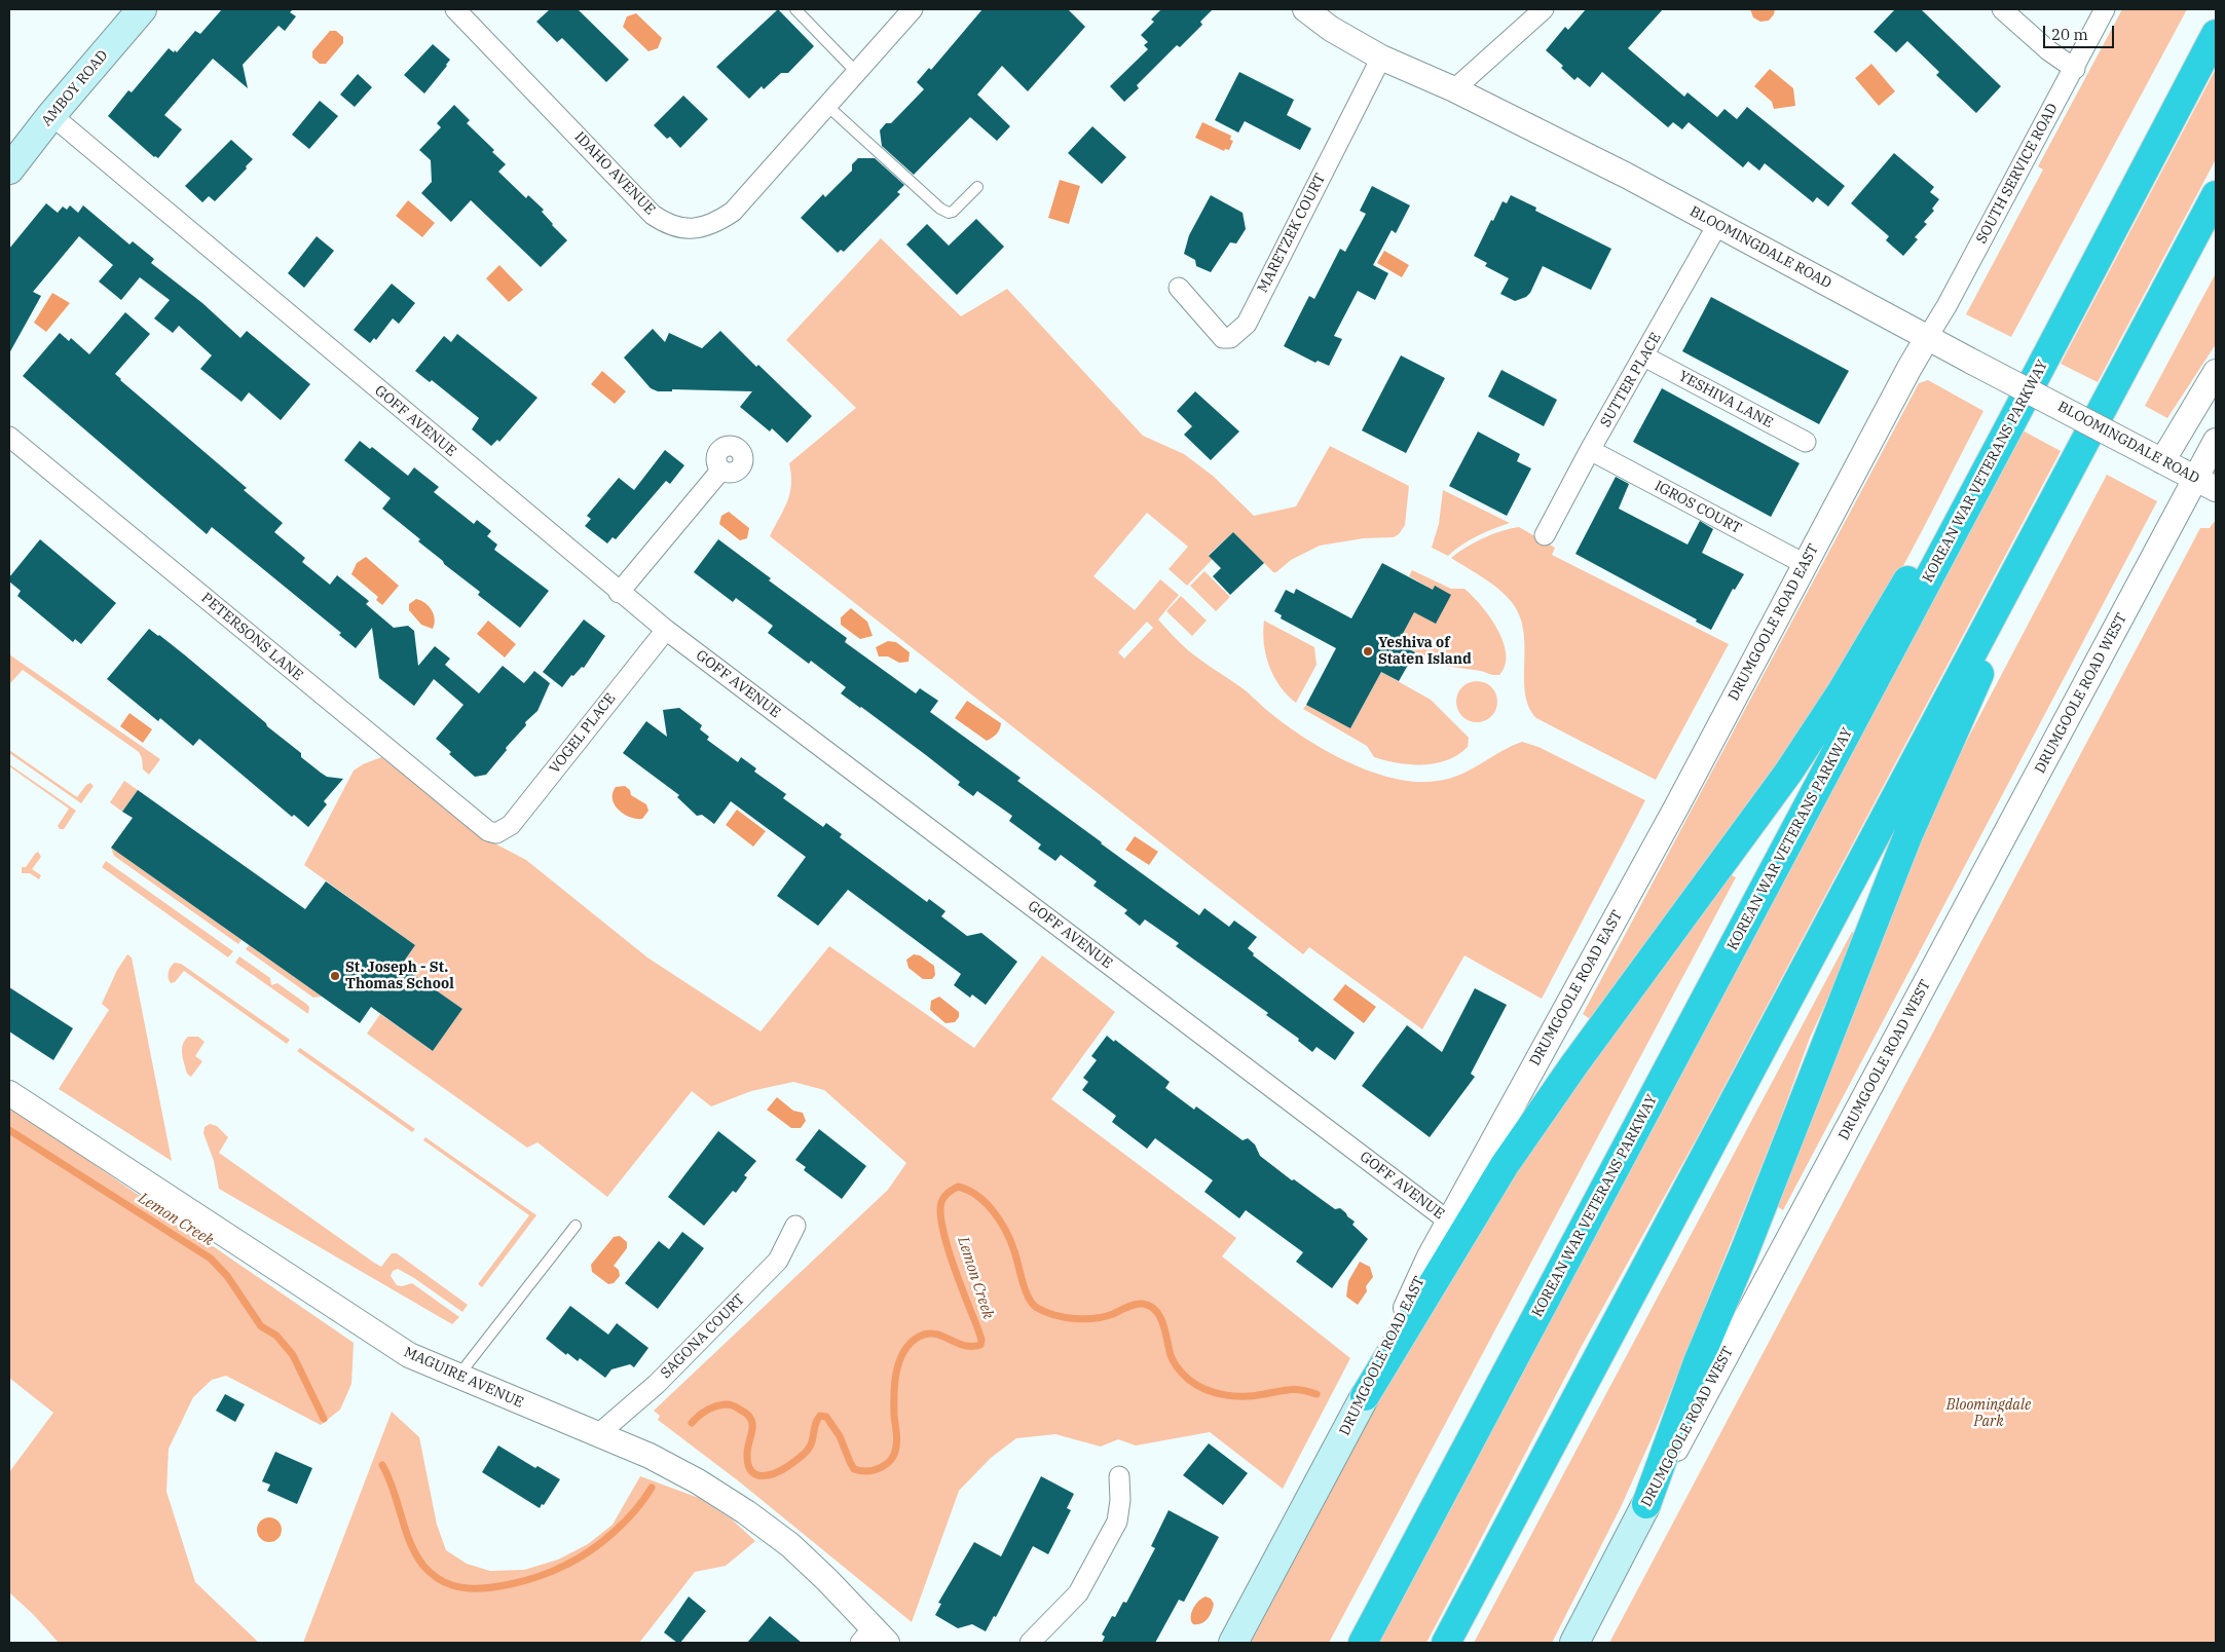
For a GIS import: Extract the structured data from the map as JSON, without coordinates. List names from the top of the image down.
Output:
{
  "streets": {
    "highway": ["KOREAN WAR VETERANS PARKWAY"],
    "main road": ["AMBOY ROAD", "DRUMGOOLE ROAD EAST", "DRUMGOOLE ROAD WEST"],
    "street": [
      "IDAHO AVENUE",
      "SOUTH SERVICE ROAD",
      "MARETZEK COURT",
      "BLOOMINGDALE ROAD",
      "SUTTER PLACE",
      "YESHIVA LANE",
      "GOFF AVENUE",
      "IGROS COURT",
      "PETERSONS LANE",
      "VOGEL PLACE",
      "SAGONA COURT",
      "MAGUIRE AVENUE"
    ]
  },
  "crossings": [
    ["AMBOY ROAD", "GOFF AVENUE"],
    ["SOUTH SERVICE ROAD", "BLOOMINGDALE ROAD"],
    ["SOUTH SERVICE ROAD", "DRUMGOOLE ROAD EAST"],
    ["MARETZEK COURT", "BLOOMINGDALE ROAD"],
    ["BLOOMINGDALE ROAD", "SUTTER PLACE"],
    ["BLOOMINGDALE ROAD", "DRUMGOOLE ROAD EAST"],
    ["BLOOMINGDALE ROAD", "DRUMGOOLE ROAD WEST"],
    ["SUTTER PLACE", "YESHIVA LANE"],
    ["SUTTER PLACE", "IGROS COURT"],
    ["GOFF AVENUE", "DRUMGOOLE ROAD EAST"],
    ["GOFF AVENUE", "VOGEL PLACE"],
    ["IGROS COURT", "DRUMGOOLE ROAD EAST"],
    ["PETERSONS LANE", "VOGEL PLACE"],
    ["SAGONA COURT", "MAGUIRE AVENUE"]
  ],
  "water": ["Lemon Creek"],
  "parks": ["Bloomingdale Park"],
  "places": ["Yeshiva of Staten Island", "St. Joseph - St. Thomas School"],
  "scale_bar": "20 m"
}
